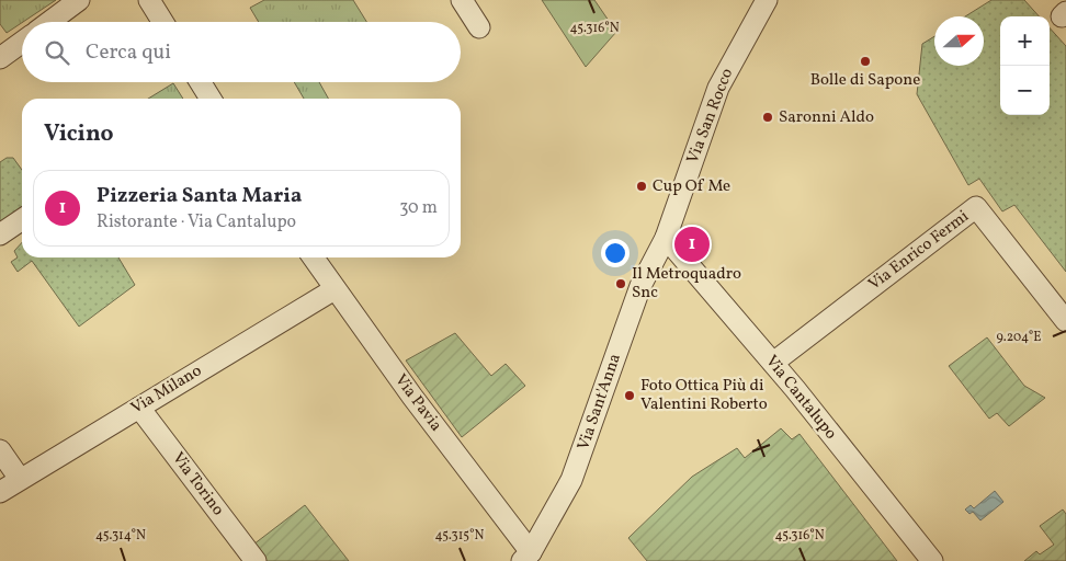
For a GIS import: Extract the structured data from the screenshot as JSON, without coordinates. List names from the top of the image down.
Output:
{
  "streets": {
    "street": [
      "Via San Rocco",
      "Via Enrico Fermi",
      "Via Milano",
      "Via Cantalupo",
      "Via Sant'Anna",
      "Via Pavia",
      "Via Torino"
    ]
  },
  "crossings": [
    ["Via San Rocco", "Via Cantalupo"],
    ["Via San Rocco", "Via Sant'Anna"],
    ["Via Enrico Fermi", "Via Cantalupo"],
    ["Via Milano", "Via Pavia"],
    ["Via Milano", "Via Torino"],
    ["Via Cantalupo", "Via Sant'Anna"],
    ["Via Sant'Anna", "Via Pavia"]
  ],
  "places": [
    "Bolle di Sapone",
    "Saronni Aldo",
    "Cup Of Me",
    "Il Metroquadro Snc",
    "Foto Ottica Più di Valentini Roberto"
  ],
  "north": "right",
  "page": {
    "map_buttons": ["+", "−"],
    "search": "Cerca qui",
    "heading": "Vicino",
    "list": [
      {
        "mark": "1",
        "name": "Pizzeria Santa Maria",
        "note": "Ristorante · Via Cantalupo",
        "value": "30 m"
      }
    ],
    "pins": "1"
  },
  "coordinates": [
    "45.316°N",
    "9.204°E",
    "45.314°N",
    "45.315°N"
  ]
}
